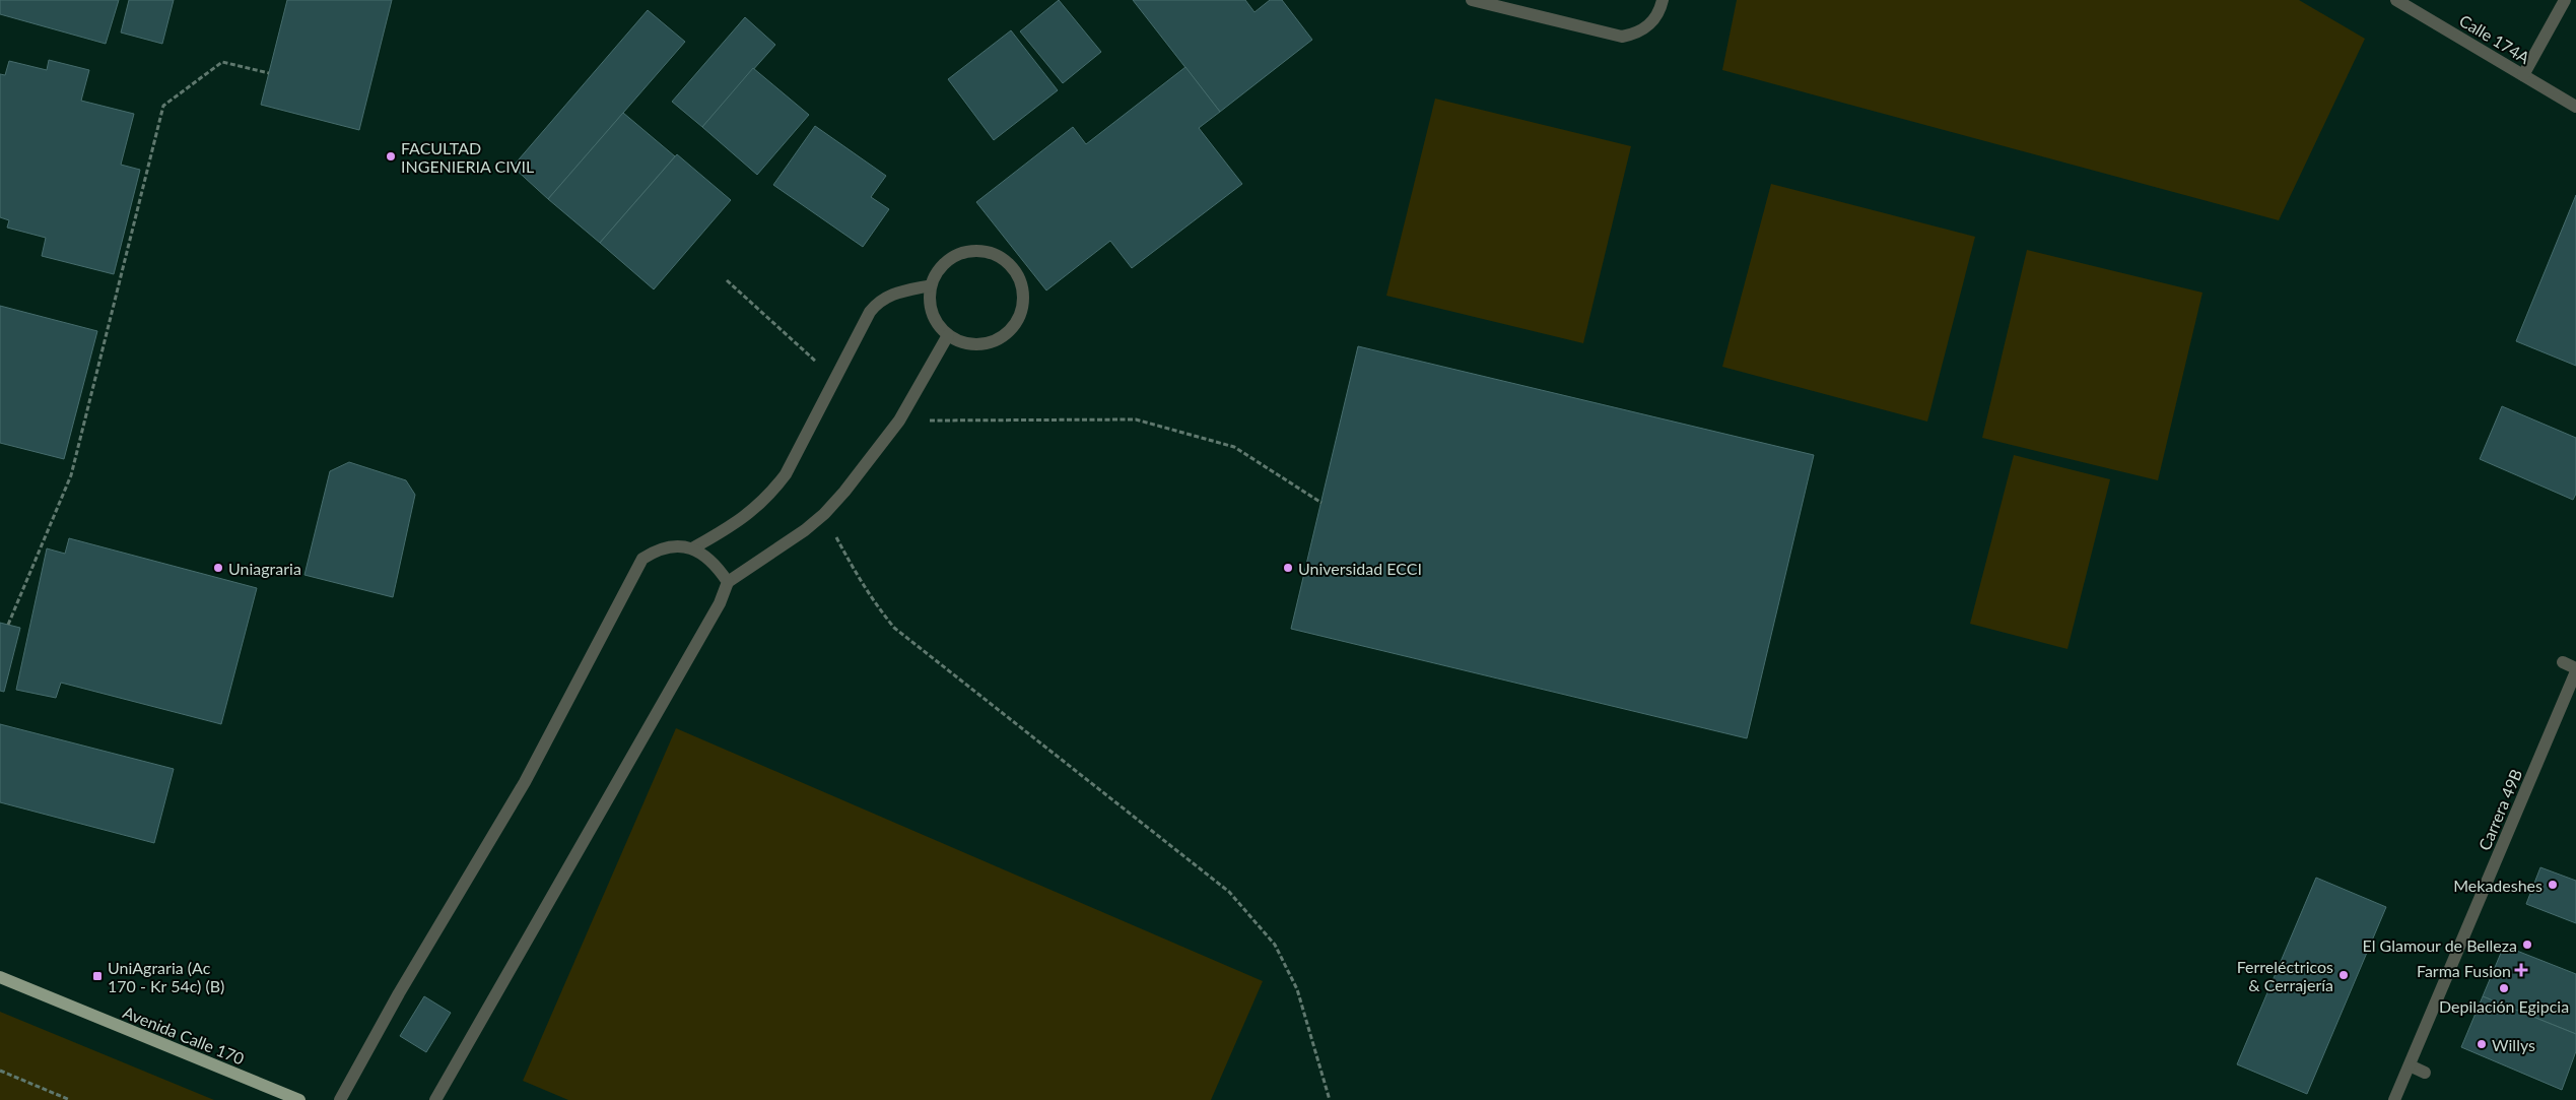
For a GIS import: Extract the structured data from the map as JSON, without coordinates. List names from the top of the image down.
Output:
{
  "streets": {
    "main road": ["Avenida Calle 170"],
    "street": ["Calle 174A", "Carrera 49B"]
  },
  "places": {
    "other": [
      "FACULTAD INGENIERIA CIVIL",
      "Uniagraria",
      "Universidad ECCI",
      "Mekadeshes",
      "El Glamour de Belleza",
      "Ferreléctricos & Cerrajería",
      "Depilación Egipcia",
      "Willys"
    ],
    "health": ["Farma Fusion"],
    "transit": ["UniAgraria (Ac 170 - Kr 54c) (B)"]
  }
}
